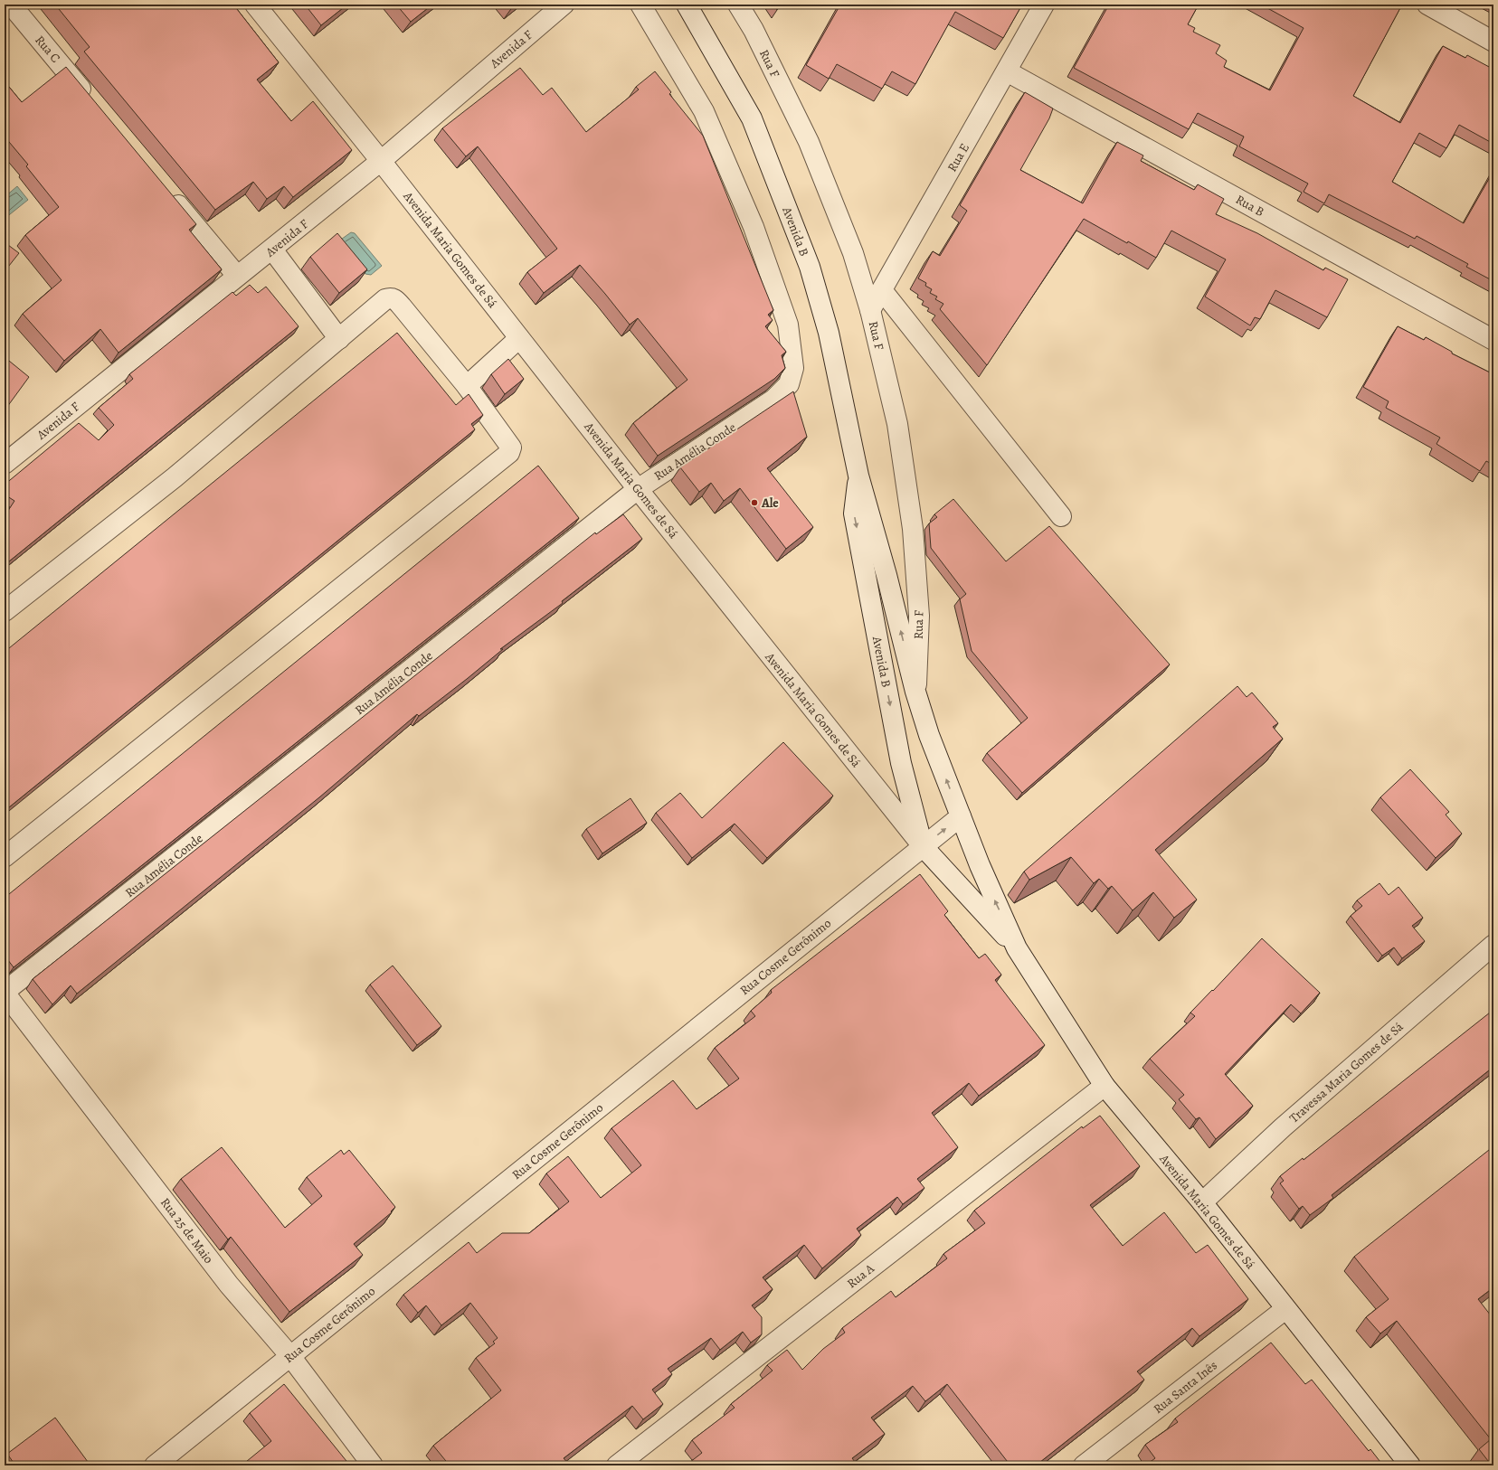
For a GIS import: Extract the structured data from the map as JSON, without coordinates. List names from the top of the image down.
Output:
{
  "streets": {
    "street": [
      "Rua C",
      "Avenida F",
      "Rua F",
      "Rua E",
      "Rua B",
      "Avenida B",
      "Avenida Maria Gomes de Sá",
      "Rua Amélia Conde",
      "Rua Cosme Gerônimo",
      "Travessa Maria Gomes de Sá",
      "Rua 25 de Maio",
      "Rua A",
      "Rua Santa Inês"
    ]
  },
  "crossings": [
    ["Avenida F", "Avenida Maria Gomes de Sá"],
    ["Rua F", "Rua E"],
    ["Rua F", "Avenida B"],
    ["Rua E", "Rua B"],
    ["Avenida B", "Avenida Maria Gomes de Sá"],
    ["Avenida B", "Rua Cosme Gerônimo"],
    ["Avenida Maria Gomes de Sá", "Rua Amélia Conde"],
    ["Avenida Maria Gomes de Sá", "Rua Cosme Gerônimo"],
    ["Avenida Maria Gomes de Sá", "Travessa Maria Gomes de Sá"],
    ["Avenida Maria Gomes de Sá", "Rua A"],
    ["Avenida Maria Gomes de Sá", "Rua Santa Inês"],
    ["Rua Amélia Conde", "Rua 25 de Maio"],
    ["Rua Cosme Gerônimo", "Rua 25 de Maio"]
  ],
  "places": ["Ale"]
}
